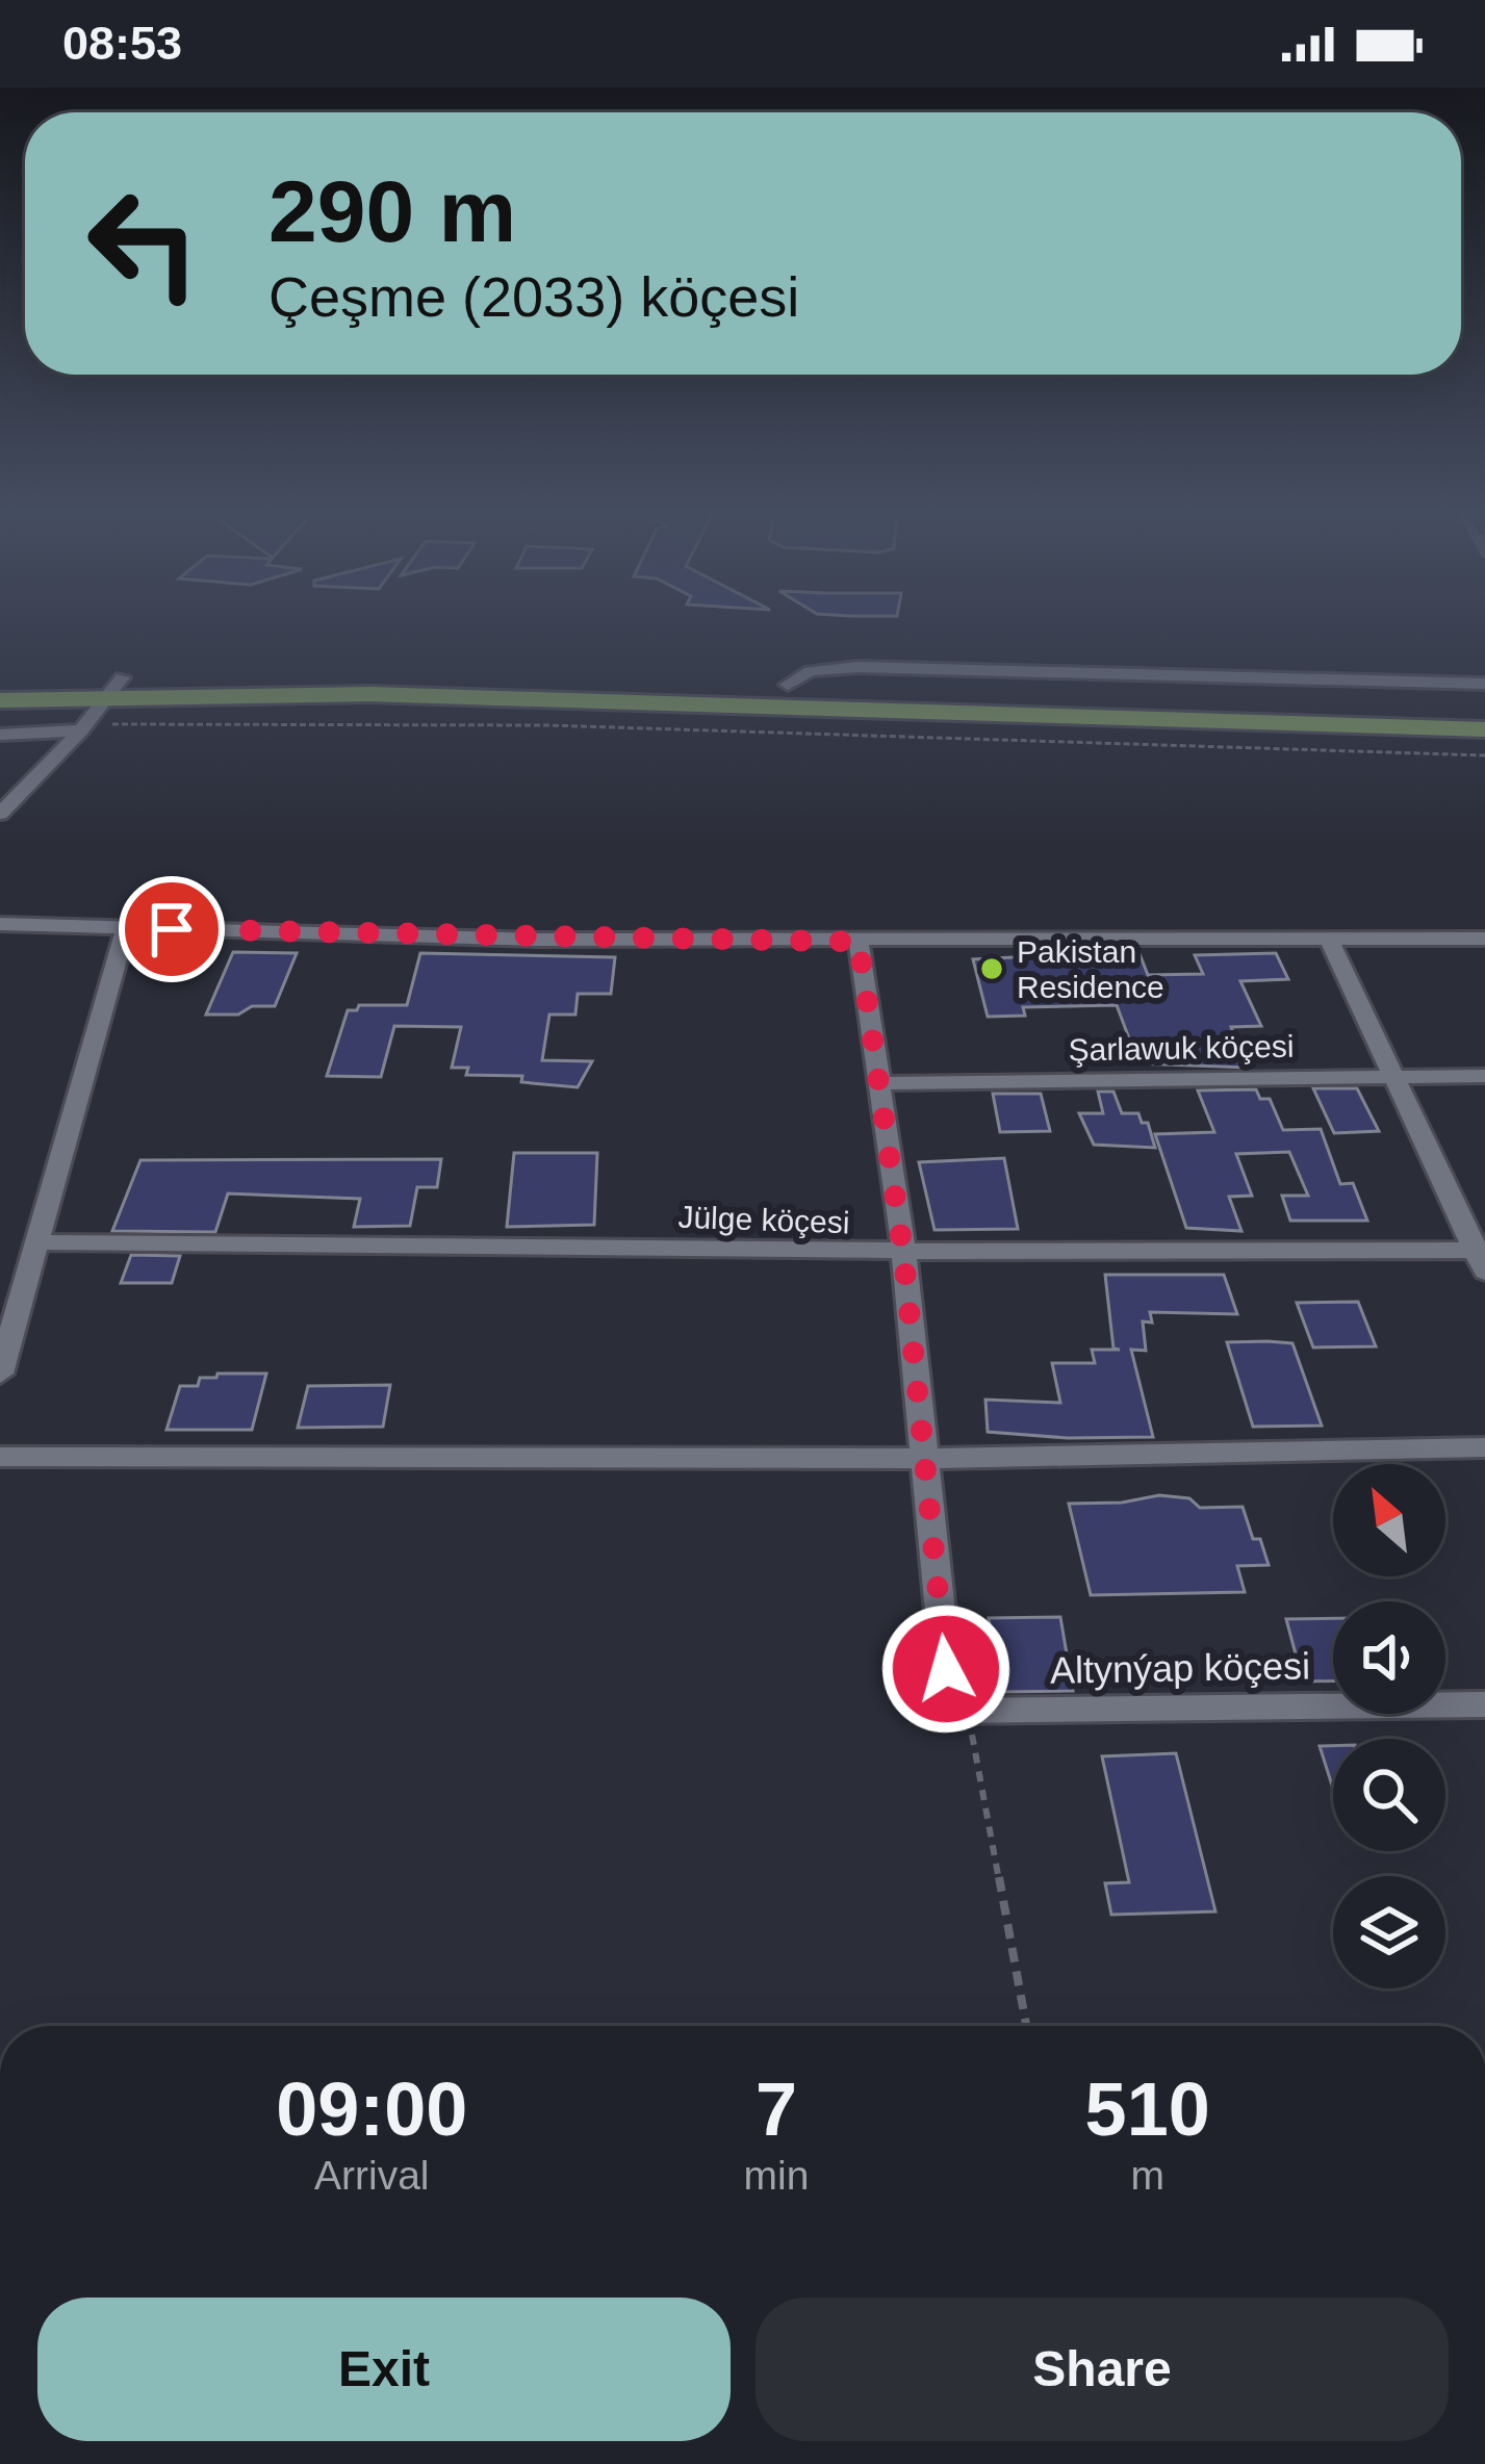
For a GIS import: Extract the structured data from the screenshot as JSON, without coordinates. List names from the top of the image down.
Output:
{
  "streets": {
    "street": ["Şarlawuk köçesi", "Jülge köçesi", "Altynýap köçesi"]
  },
  "places": ["Pakistan Residence"],
  "north": "top left",
  "page": {
    "status": "08:53",
    "turn": ["290 m", "Çeşme (2033) köçesi"],
    "eta": [
      "09:00",
      "Arrival",
      "7",
      "min",
      "510",
      "m"
    ],
    "buttons": ["Exit", "Share"]
  }
}
